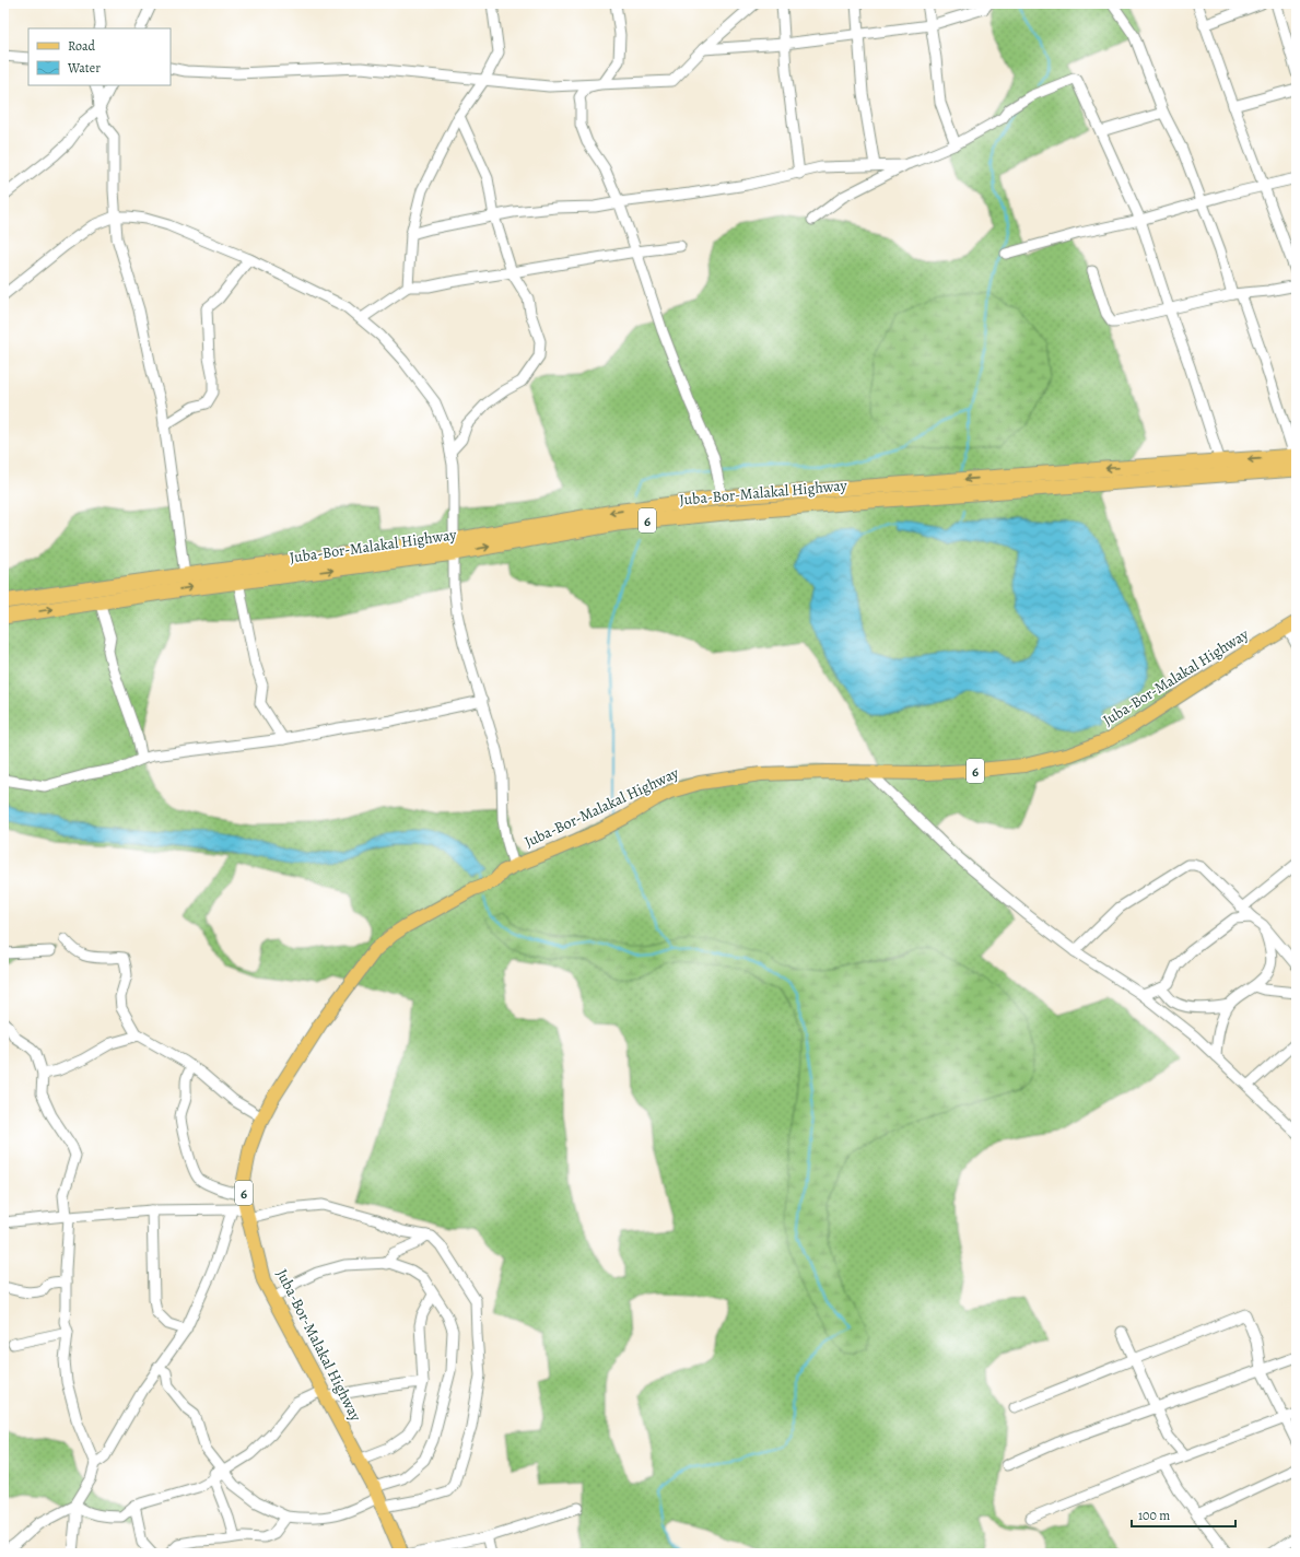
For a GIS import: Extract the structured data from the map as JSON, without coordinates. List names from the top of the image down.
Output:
{
  "streets": {
    "highway": ["Juba-Bor-Malakal Highway", "6"]
  },
  "legend": ["Road", "Water"],
  "scale_bar": "100 m"
}
